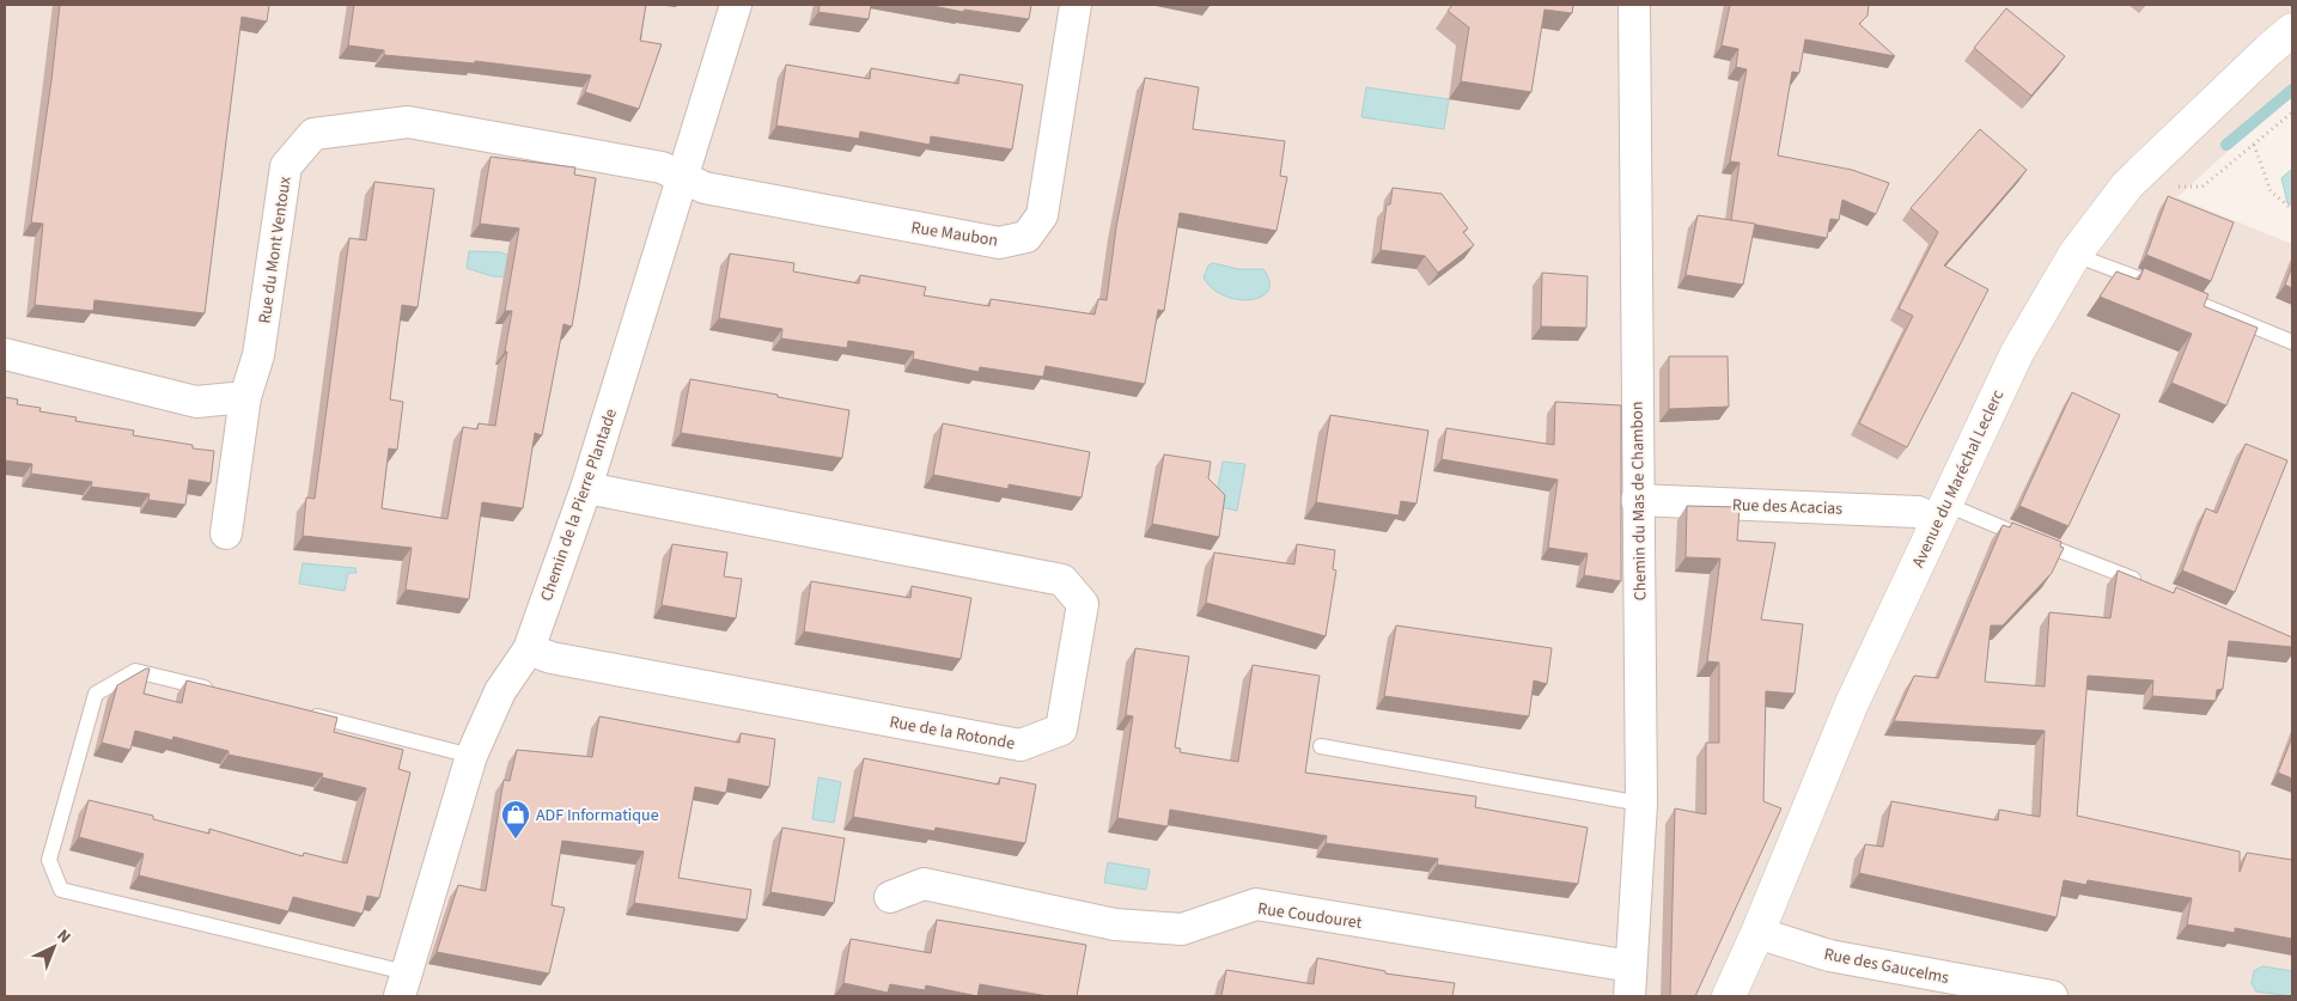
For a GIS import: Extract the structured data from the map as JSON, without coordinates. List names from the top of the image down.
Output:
{
  "streets": {
    "main road": ["Avenue du Maréchal Leclerc"],
    "street": [
      "Rue Maubon",
      "Rue du Mont Ventoux",
      "Chemin du Mas de Chambon",
      "Chemin de la Pierre Plantade",
      "Rue des Acacias",
      "Rue de la Rotonde",
      "Rue Coudouret",
      "Rue des Gaucelms"
    ]
  },
  "crossings": [
    ["Rue Maubon", "Rue du Mont Ventoux"],
    ["Rue Maubon", "Chemin de la Pierre Plantade"],
    ["Rue du Mont Ventoux", "Chemin de la Pierre Plantade"],
    ["Avenue du Maréchal Leclerc", "Rue des Acacias"],
    ["Avenue du Maréchal Leclerc", "Rue des Gaucelms"],
    ["Chemin du Mas de Chambon", "Rue des Acacias"],
    ["Chemin du Mas de Chambon", "Rue Coudouret"],
    ["Chemin de la Pierre Plantade", "Rue de la Rotonde"]
  ],
  "places": {
    "shop": ["ADF Informatique"]
  },
  "north": "top right"
}
